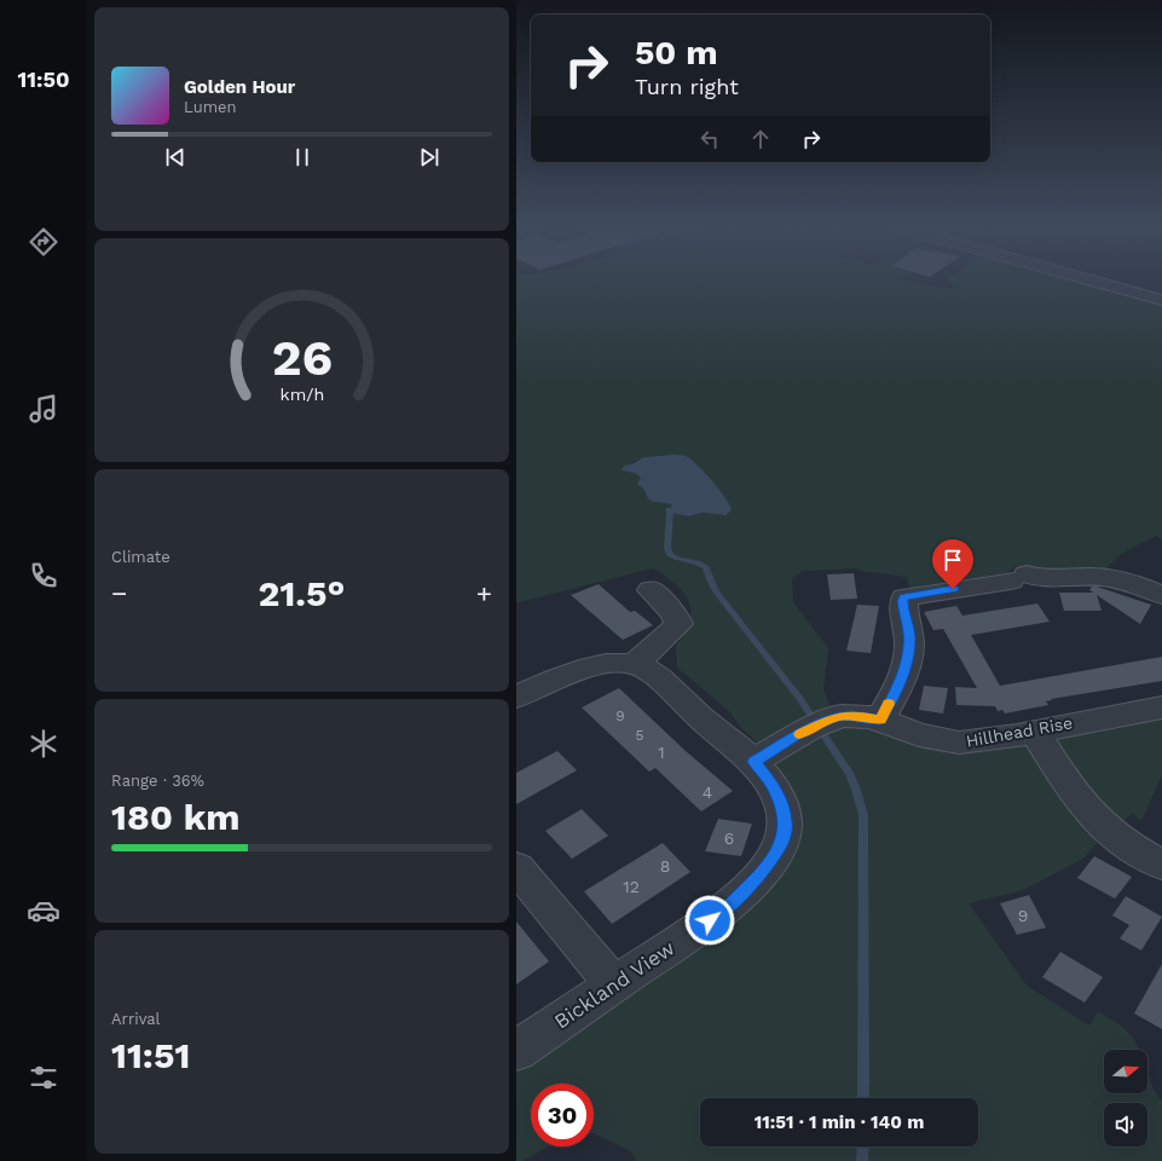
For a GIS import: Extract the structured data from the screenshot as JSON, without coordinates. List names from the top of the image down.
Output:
{
  "streets": {
    "street": ["Hillhead Rise", "Bickland View"]
  },
  "crossings": [
    ["Hillhead Rise", "Bickland View"]
  ],
  "house_numbers": [
    "9",
    "5",
    "1",
    "4",
    "6",
    "8",
    "12",
    "9"
  ],
  "north": "right",
  "page": {
    "tabs": "11:50",
    "turn": ["50 m", "Turn right"],
    "song": ["Golden Hour", "Lumen"],
    "tile": [
      "Climate",
      ["Range · 36%", "180 km"],
      ["Arrival", "11:51"]
    ],
    "heat": ["−", "21.5°", "+"],
    "limit": "30",
    "trip": "11:51 · 1 min · 140 m",
    "gauge": ["26", "km/h"]
  }
}
